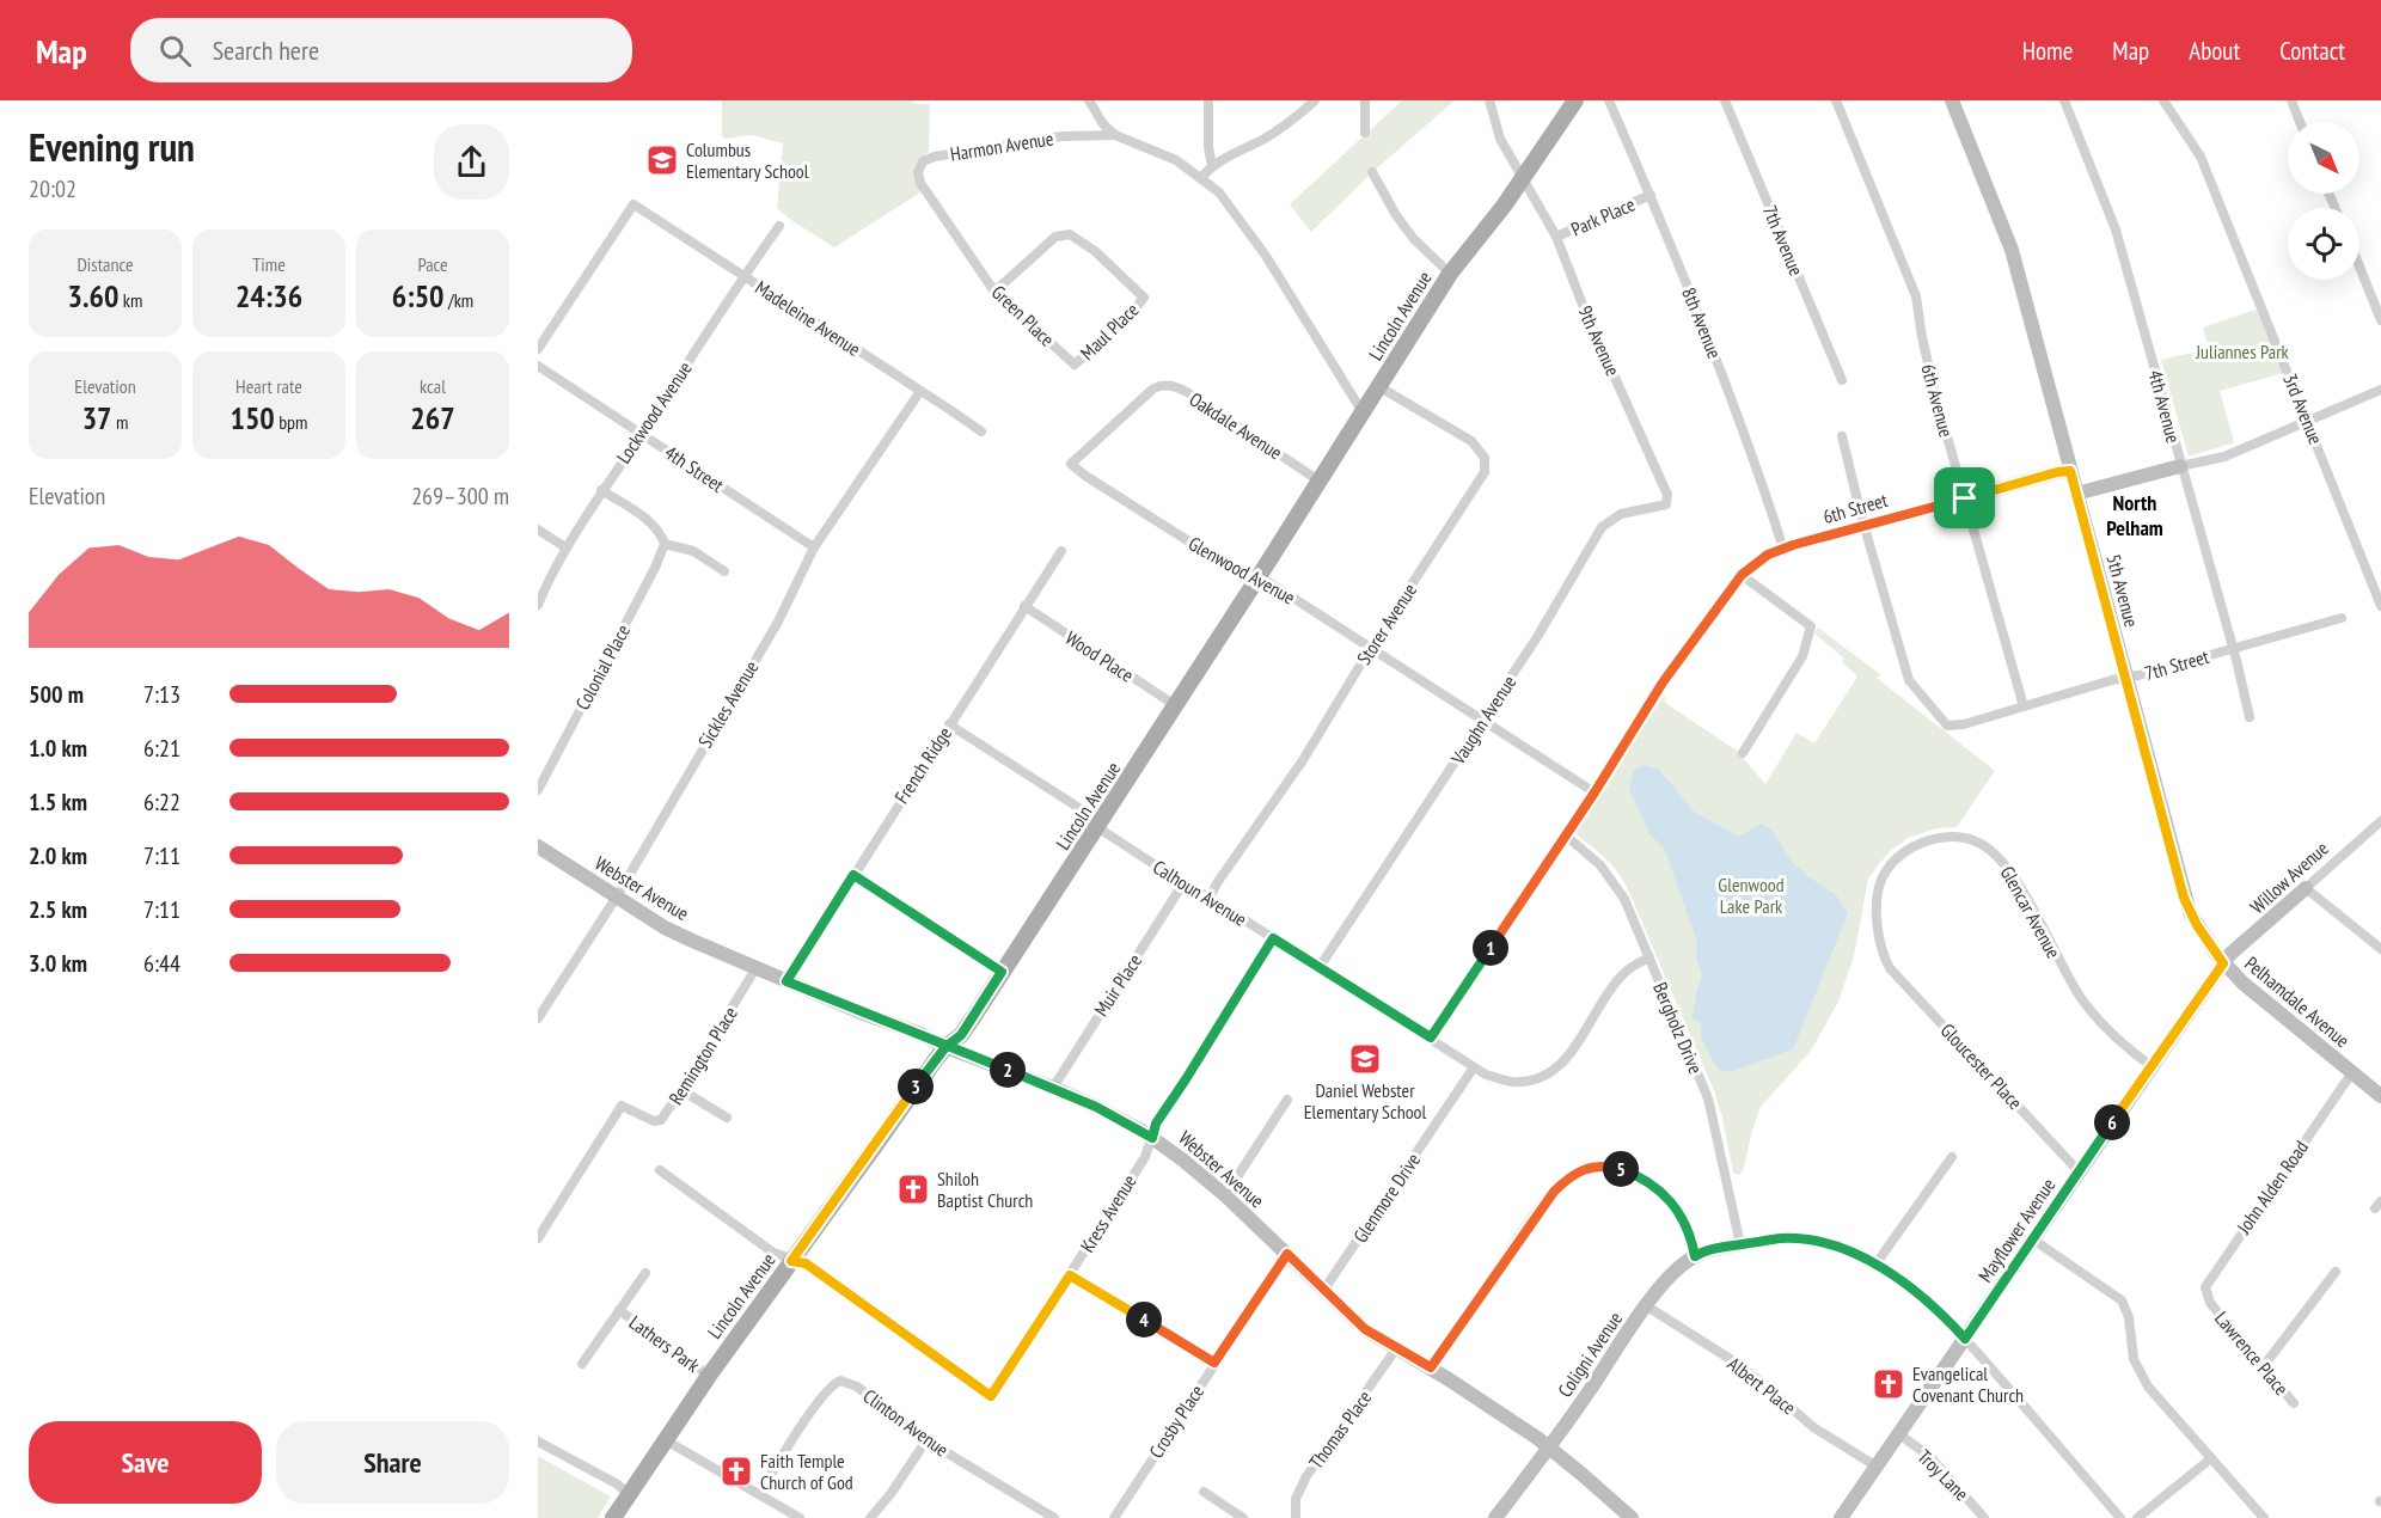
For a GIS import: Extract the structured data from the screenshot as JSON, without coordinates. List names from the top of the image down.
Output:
{
  "streets": {
    "main road": ["Lincoln Avenue"],
    "street": [
      "Harmon Avenue",
      "Park Place",
      "7th Avenue",
      "Green Place",
      "Madeleine Avenue",
      "8th Avenue",
      "Maul Place",
      "9th Avenue",
      "6th Avenue",
      "4th Avenue",
      "3rd Avenue",
      "Lockwood Avenue",
      "Oakdale Avenue",
      "4th Street",
      "6th Street",
      "Glenwood Avenue",
      "5th Avenue",
      "Storer Avenue",
      "Wood Place",
      "7th Street",
      "Colonial Place",
      "Sickles Avenue",
      "Vaughn Avenue",
      "French Ridge",
      "Willow Avenue",
      "Webster Avenue",
      "Calhoun Avenue",
      "Glencar Avenue",
      "Muir Place",
      "Pelhamdale Avenue",
      "Bergholz Drive",
      "Remington Place",
      "Gloucester Place",
      "John Alden Road",
      "Glenmore Drive",
      "Kress Avenue",
      "Mayflower Avenue",
      "Lathers Park",
      "Lawrence Place",
      "Coligni Avenue",
      "Albert Place",
      "Crosby Place",
      "Clinton Avenue",
      "Thomas Place",
      "Troy Lane"
    ]
  },
  "crossings": [
    ["Harmon Avenue", "Green Place"],
    ["Park Place", "8th Avenue"],
    ["Park Place", "9th Avenue"],
    ["Green Place", "Maul Place"],
    ["Lincoln Avenue", "9th Avenue"],
    ["Lincoln Avenue", "Oakdale Avenue"],
    ["Lincoln Avenue", "Glenwood Avenue"],
    ["Lincoln Avenue", "Storer Avenue"],
    ["Lincoln Avenue", "Wood Place"],
    ["Lincoln Avenue", "Webster Avenue"],
    ["Lincoln Avenue", "Calhoun Avenue"],
    ["Lincoln Avenue", "Kress Avenue"],
    ["Lincoln Avenue", "Lathers Park"],
    ["Madeleine Avenue", "Lockwood Avenue"],
    ["Madeleine Avenue", "Sickles Avenue"],
    ["8th Avenue", "6th Street"],
    ["9th Avenue", "Vaughn Avenue"],
    ["6th Avenue", "6th Street"],
    ["6th Avenue", "7th Street"],
    ["4th Avenue", "7th Street"],
    ["Lockwood Avenue", "4th Street"],
    ["Oakdale Avenue", "Glenwood Avenue"],
    ["4th Street", "Sickles Avenue"],
    ["6th Street", "Glenwood Avenue"],
    ["6th Street", "5th Avenue"],
    ["6th Street", "7th Street"],
    ["6th Street", "Calhoun Avenue"],
    ["6th Street", "Bergholz Drive"],
    ["Glenwood Avenue", "Storer Avenue"],
    ["Glenwood Avenue", "Vaughn Avenue"],
    ["5th Avenue", "7th Street"],
    ["5th Avenue", "Willow Avenue"],
    ["5th Avenue", "Pelhamdale Avenue"],
    ["5th Avenue", "Mayflower Avenue"],
    ["Storer Avenue", "Calhoun Avenue"],
    ["Wood Place", "French Ridge"],
    ["Sickles Avenue", "Webster Avenue"],
    ["Vaughn Avenue", "Calhoun Avenue"],
    ["French Ridge", "Webster Avenue"],
    ["French Ridge", "Calhoun Avenue"],
    ["Willow Avenue", "Pelhamdale Avenue"],
    ["Willow Avenue", "Mayflower Avenue"],
    ["Webster Avenue", "Muir Place"],
    ["Webster Avenue", "Remington Place"],
    ["Webster Avenue", "Glenmore Drive"],
    ["Webster Avenue", "Kress Avenue"],
    ["Webster Avenue", "Coligni Avenue"],
    ["Webster Avenue", "Crosby Place"],
    ["Webster Avenue", "Thomas Place"],
    ["Calhoun Avenue", "Muir Place"],
    ["Calhoun Avenue", "Bergholz Drive"],
    ["Calhoun Avenue", "Glenmore Drive"],
    ["Calhoun Avenue", "Kress Avenue"],
    ["Glencar Avenue", "Gloucester Place"],
    ["Glencar Avenue", "Mayflower Avenue"],
    ["Pelhamdale Avenue", "John Alden Road"],
    ["Pelhamdale Avenue", "Mayflower Avenue"],
    ["Bergholz Drive", "Coligni Avenue"],
    ["Gloucester Place", "Mayflower Avenue"],
    ["John Alden Road", "Lawrence Place"],
    ["Mayflower Avenue", "Albert Place"],
    ["Mayflower Avenue", "Troy Lane"],
    ["Coligni Avenue", "Albert Place"]
  ],
  "districts": ["North Pelham"],
  "parks": ["Juliannes Park", "Glenwood Lake Park"],
  "places": {
    "school or university": ["Columbus Elementary School", "Daniel Webster Elementary School"],
    "church": ["Shiloh Baptist Church", "Evangelical Covenant Church", "Faith Temple Church of God"]
  },
  "north": "bottom right",
  "page": {
    "header": "Map",
    "search": "Search here",
    "nav": [
      "Home",
      "Map",
      "About",
      "Contact"
    ],
    "heading": ["Evening run", "20:02"],
    "stats": [
      ["Distance", "3.60 km"],
      ["Time", "24:36"],
      ["Pace", "6:50 /km"],
      ["Elevation", "37 m"],
      ["Heart rate", "150 bpm"],
      ["kcal", "267"]
    ],
    "chart": ["Elevation", "269–300 m"],
    "list": [
      {
        "name": "500 m",
        "note": "7:13"
      },
      {
        "name": "1.0 km",
        "note": "6:21"
      },
      {
        "name": "1.5 km",
        "note": "6:22"
      },
      {
        "name": "2.0 km",
        "note": "7:11"
      },
      {
        "name": "2.5 km",
        "note": "7:11"
      },
      {
        "name": "3.0 km",
        "note": "6:44"
      }
    ],
    "pins": [
      "1",
      "2",
      "3",
      "6",
      "5",
      "4"
    ],
    "buttons": ["Save", "Share"]
  }
}
